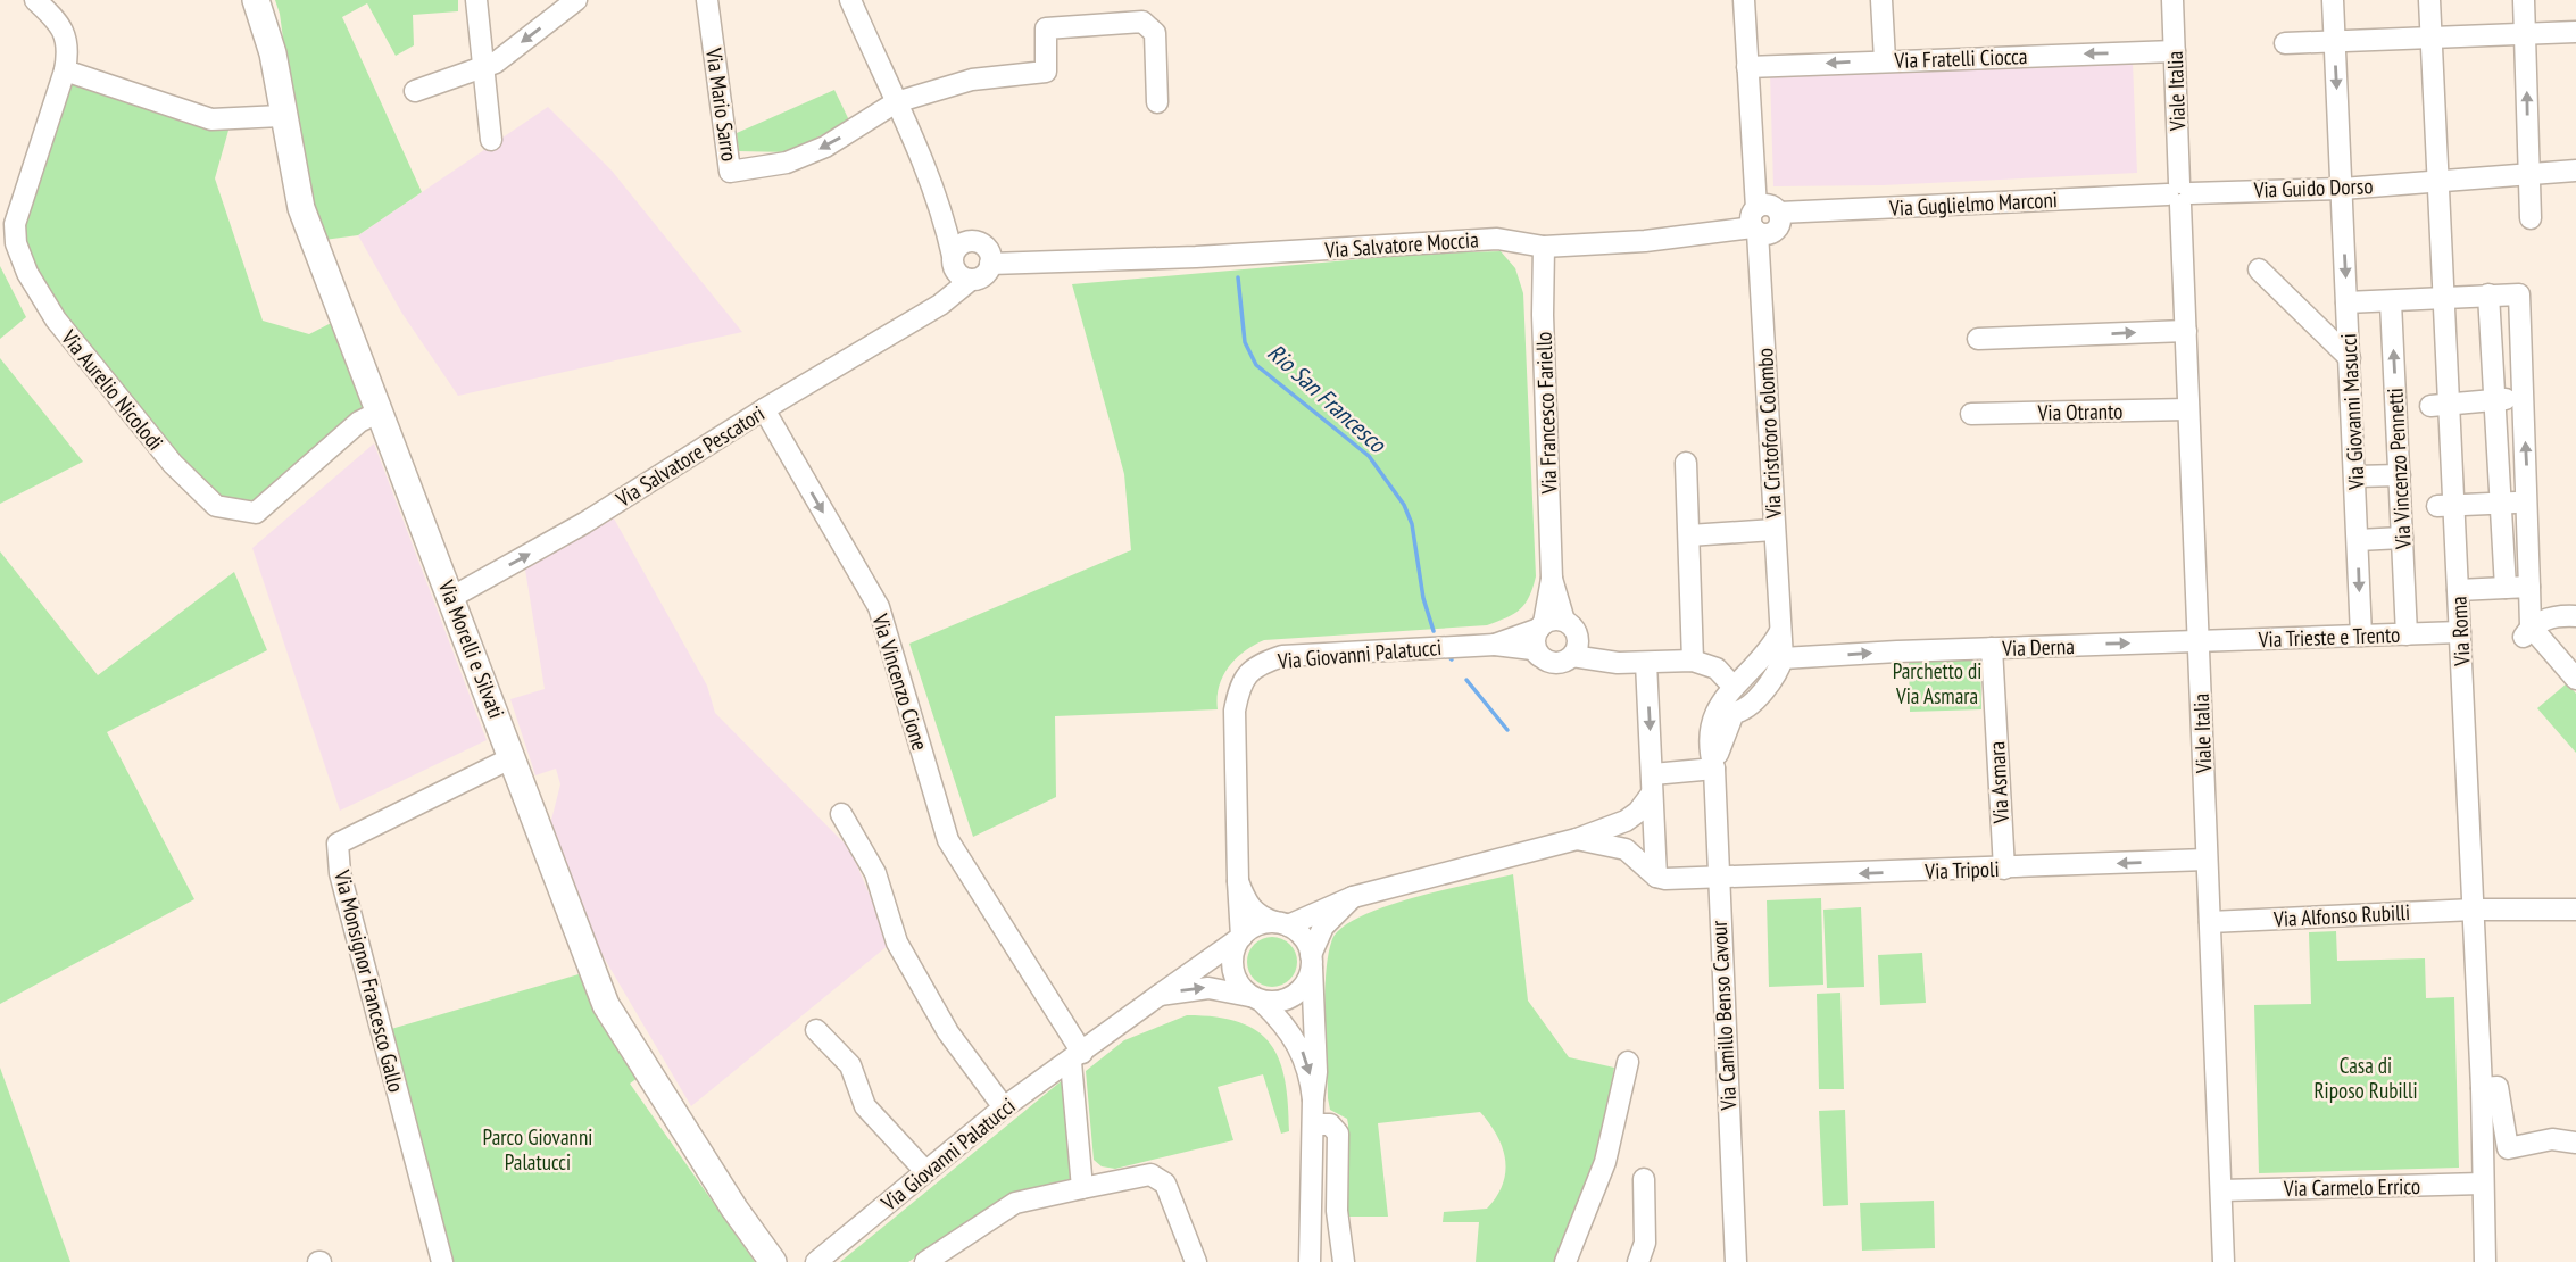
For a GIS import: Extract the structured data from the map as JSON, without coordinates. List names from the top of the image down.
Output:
{
  "streets": {
    "main road": ["Via Morelli e Silvati"],
    "street": [
      "Via Fratelli Ciocca",
      "Viale Italia",
      "Via Mario Sarro",
      "Via Guido Dorso",
      "Via Guglielmo Marconi",
      "Via Salvatore Moccia",
      "Via Aurelio Nicolodi",
      "Via Otranto",
      "Via Giovanni Masucci",
      "Via Francesco Fariello",
      "Via Cristoforo Colombo",
      "Via Salvatore Pescatori",
      "Via Vincenzo Pennetti",
      "Via Roma",
      "Via Trieste e Trento",
      "Via Derna",
      "Via Giovanni Palatucci",
      "Via Vincenzo Cione",
      "Via Asmara",
      "Via Tripoli",
      "Via Alfonso Rubilli",
      "Via Monsignor Francesco Gallo",
      "Via Camillo Benso Cavour",
      "Via Carmelo Errico"
    ]
  },
  "crossings": [
    ["Via Fratelli Ciocca", "Viale Italia"],
    ["Via Fratelli Ciocca", "Via Cristoforo Colombo"],
    ["Viale Italia", "Via Guido Dorso"],
    ["Viale Italia", "Via Guglielmo Marconi"],
    ["Viale Italia", "Via Otranto"],
    ["Viale Italia", "Via Trieste e Trento"],
    ["Viale Italia", "Via Derna"],
    ["Viale Italia", "Via Tripoli"],
    ["Viale Italia", "Via Alfonso Rubilli"],
    ["Viale Italia", "Via Carmelo Errico"],
    ["Via Guido Dorso", "Via Guglielmo Marconi"],
    ["Via Guido Dorso", "Via Giovanni Masucci"],
    ["Via Guido Dorso", "Via Roma"],
    ["Via Guglielmo Marconi", "Via Salvatore Moccia"],
    ["Via Guglielmo Marconi", "Via Cristoforo Colombo"],
    ["Via Salvatore Moccia", "Via Francesco Fariello"],
    ["Via Salvatore Moccia", "Via Cristoforo Colombo"],
    ["Via Aurelio Nicolodi", "Via Morelli e Silvati"],
    ["Via Giovanni Masucci", "Via Trieste e Trento"],
    ["Via Francesco Fariello", "Via Giovanni Palatucci"],
    ["Via Cristoforo Colombo", "Via Derna"],
    ["Via Salvatore Pescatori", "Via Morelli e Silvati"],
    ["Via Salvatore Pescatori", "Via Vincenzo Cione"],
    ["Via Vincenzo Pennetti", "Via Trieste e Trento"],
    ["Via Roma", "Via Trieste e Trento"],
    ["Via Roma", "Via Alfonso Rubilli"],
    ["Via Roma", "Via Carmelo Errico"],
    ["Via Trieste e Trento", "Via Derna"],
    ["Via Derna", "Via Asmara"],
    ["Via Morelli e Silvati", "Via Monsignor Francesco Gallo"],
    ["Via Giovanni Palatucci", "Via Vincenzo Cione"],
    ["Via Asmara", "Via Tripoli"],
    ["Via Tripoli", "Via Camillo Benso Cavour"]
  ],
  "one_way": [
    "Via Fratelli Ciocca",
    "Via Salvatore Pescatori",
    "Via Derna",
    "Via Tripoli"
  ],
  "water": ["Rio San Francesco"],
  "parks": ["Parchetto di Via Asmara", "Casa di Riposo Rubilli", "Parco Giovanni Palatucci"]
}
